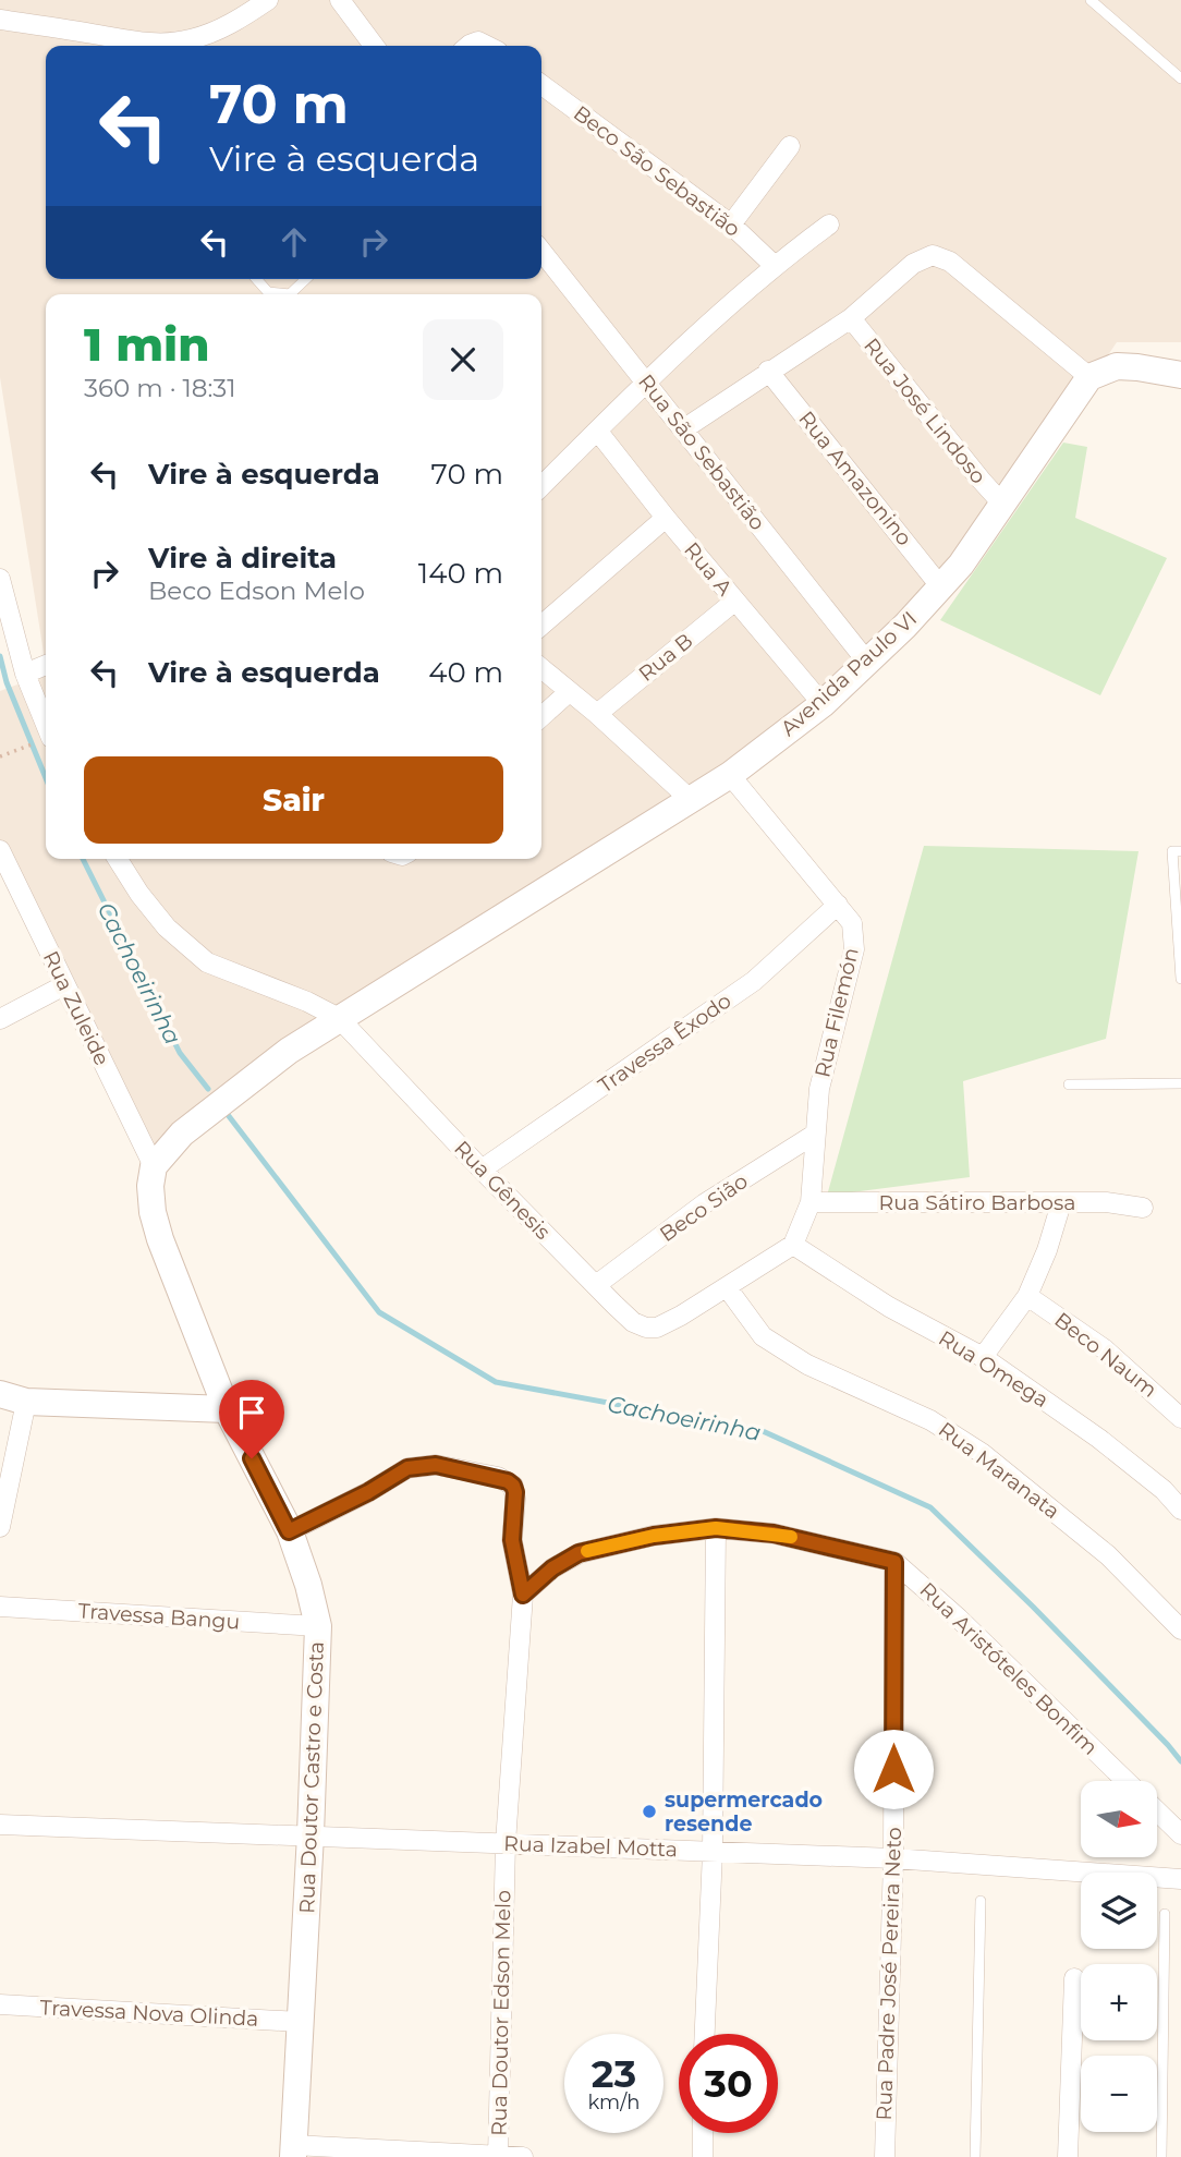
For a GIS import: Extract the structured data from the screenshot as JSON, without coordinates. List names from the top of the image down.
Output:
{
  "streets": {
    "street": [
      "Beco São Sebastião",
      "Rua José Lindoso",
      "Rua São Sebastião",
      "Rua Amazonino",
      "Rua A",
      "Rua B",
      "Avenida Paulo VI",
      "Rua Zuleide",
      "Rua Filemón",
      "Travessa Êxodo",
      "Rua Gênesis",
      "Rua Sátiro Barbosa",
      "Beco Sião",
      "Beco Naum",
      "Rua Omega",
      "Rua Maranata",
      "Travessa Bangu",
      "Rua Aristóteles Bonfim",
      "Rua Doutor Castro e Costa",
      "Rua Izabel Motta",
      "Rua Padre José Pereira Neto",
      "Travessa Nova Olinda",
      "Rua Doutor Edson Melo"
    ]
  },
  "crossings": [
    ["Rua José Lindoso", "Avenida Paulo VI"],
    ["Rua São Sebastião", "Avenida Paulo VI"],
    ["Rua Amazonino", "Avenida Paulo VI"],
    ["Rua A", "Rua B"],
    ["Rua A", "Avenida Paulo VI"],
    ["Avenida Paulo VI", "Rua Filemón"],
    ["Avenida Paulo VI", "Rua Gênesis"],
    ["Rua Zuleide", "Rua Doutor Castro e Costa"],
    ["Rua Filemón", "Travessa Êxodo"],
    ["Rua Filemón", "Rua Sátiro Barbosa"],
    ["Rua Filemón", "Beco Sião"],
    ["Rua Filemón", "Rua Omega"],
    ["Travessa Êxodo", "Rua Gênesis"],
    ["Rua Gênesis", "Beco Sião"],
    ["Rua Gênesis", "Rua Maranata"],
    ["Travessa Bangu", "Rua Doutor Castro e Costa"],
    ["Rua Aristóteles Bonfim", "Rua Padre José Pereira Neto"],
    ["Rua Aristóteles Bonfim", "Rua Doutor Edson Melo"],
    ["Rua Doutor Castro e Costa", "Rua Izabel Motta"],
    ["Rua Doutor Castro e Costa", "Travessa Nova Olinda"],
    ["Rua Doutor Castro e Costa", "Rua Doutor Edson Melo"],
    ["Rua Izabel Motta", "Rua Padre José Pereira Neto"],
    ["Rua Izabel Motta", "Rua Doutor Edson Melo"]
  ],
  "water": ["Cachoeirinha"],
  "places": ["supermercado resende"],
  "north": "right",
  "page": {
    "turn": ["70 m", "Vire à esquerda"],
    "heading": ["1 min", "360 m · 18:31"],
    "list": [
      {
        "name": "Vire à esquerda",
        "value": "70 m"
      },
      {
        "name": "Vire à direita",
        "note": "Beco Edson Melo",
        "value": "140 m"
      },
      {
        "name": "Vire à esquerda",
        "value": "40 m"
      }
    ],
    "buttons": "Sair",
    "map_buttons": ["+", "−"],
    "speed": "23 km/h",
    "limit": "30"
  }
}
